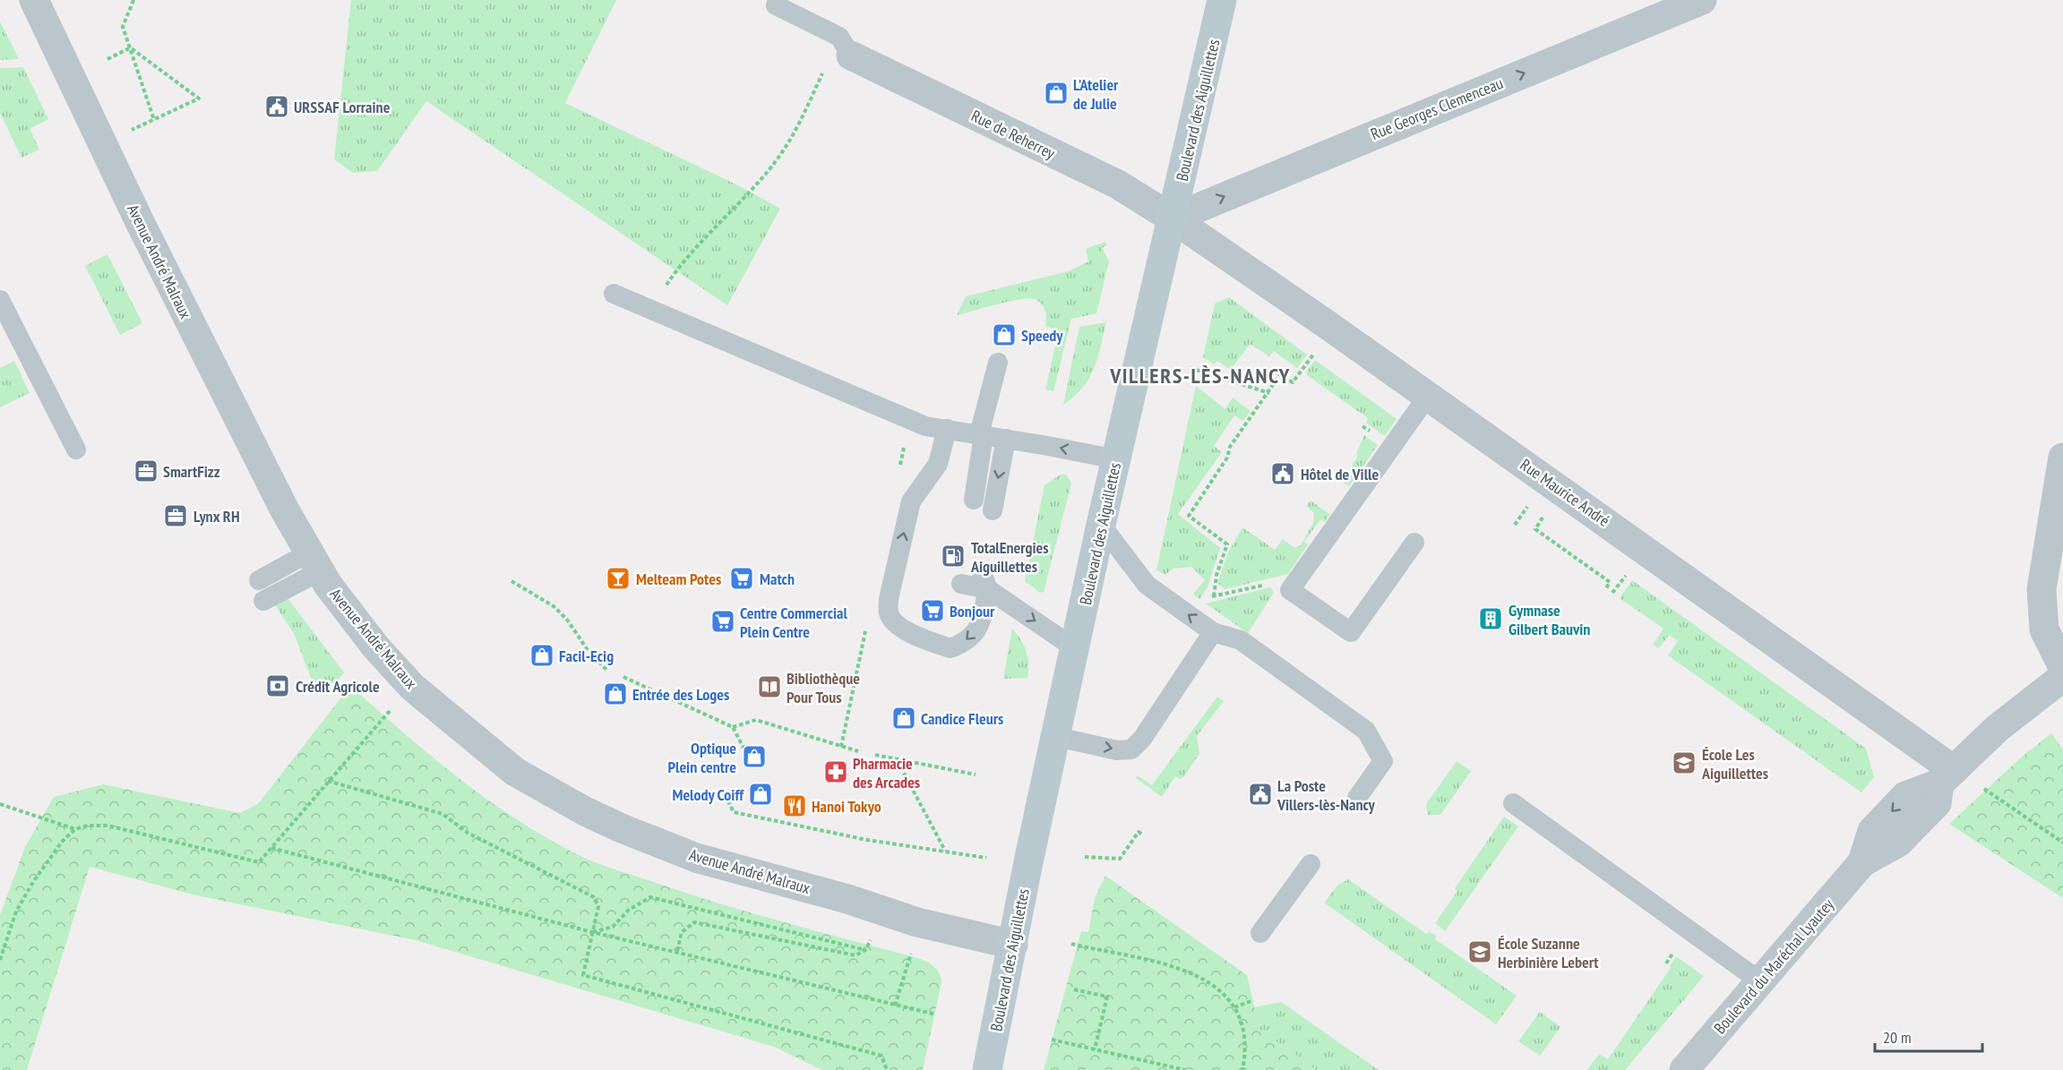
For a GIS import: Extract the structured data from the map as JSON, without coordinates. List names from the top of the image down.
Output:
{
  "streets": {
    "main road": ["Boulevard des Aiguillettes"],
    "street": [
      "Rue Georges Clemenceau",
      "Rue de Reherrey",
      "Avenue André Malraux",
      "Rue Maurice André",
      "Boulevard du Maréchal Lyautey"
    ]
  },
  "crossings": [
    ["Rue Georges Clemenceau", "Boulevard des Aiguillettes"],
    ["Rue Georges Clemenceau", "Rue de Reherrey"],
    ["Rue Georges Clemenceau", "Rue Maurice André"],
    ["Boulevard des Aiguillettes", "Rue de Reherrey"],
    ["Boulevard des Aiguillettes", "Avenue André Malraux"],
    ["Boulevard des Aiguillettes", "Rue Maurice André"],
    ["Rue de Reherrey", "Rue Maurice André"],
    ["Rue Maurice André", "Boulevard du Maréchal Lyautey"]
  ],
  "one_way": ["Rue Georges Clemenceau"],
  "districts": ["VILLERS-LÈS-NANCY"],
  "places": {
    "shop": [
      "L'Atelier de Julie",
      "Speedy",
      "Facil-Ecig",
      "Entrée des Loges",
      "Candice Fleurs",
      "Optique Plein centre",
      "Melody Coiff"
    ],
    "public building": ["URSSAF Lorraine", "Hôtel de Ville", "La Poste Villers-lès-Nancy"],
    "office": ["SmartFizz", "Lynx RH"],
    "fuel station": ["TotalEnergies Aiguillettes"],
    "bar": ["Melteam Potes"],
    "supermarket": ["Match", "Bonjour", "Centre Commercial Plein Centre"],
    "building": ["Gymnase Gilbert Bauvin"],
    "bank": ["Crédit Agricole"],
    "library": ["Bibliothèque Pour Tous"],
    "school or university": ["École Les Aiguillettes", "École Suzanne Herbinière Lebert"],
    "pharmacy": ["Pharmacie des Arcades"],
    "restaurant": ["Hanoi Tokyo"]
  },
  "scale_bar": "20 m"
}
